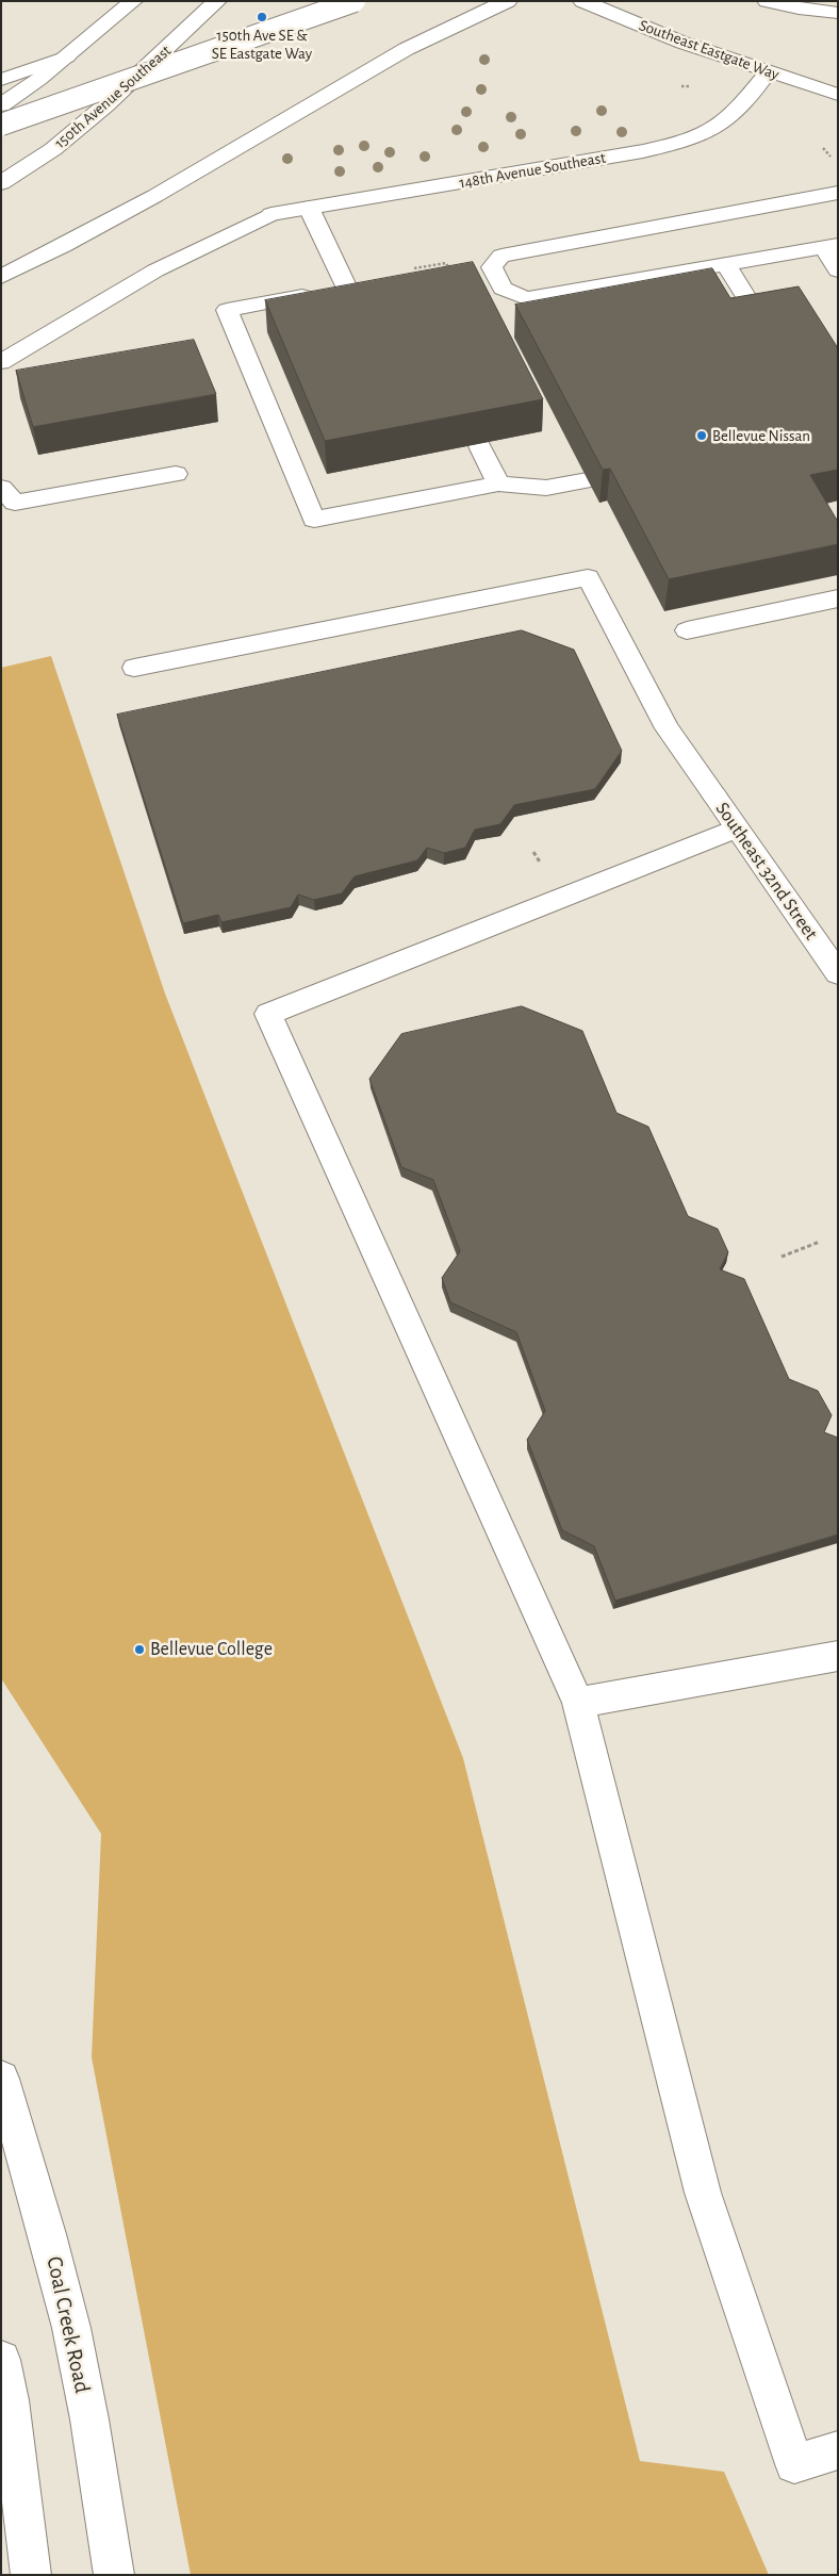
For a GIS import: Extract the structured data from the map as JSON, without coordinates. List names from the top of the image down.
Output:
{
  "streets": {
    "main road": [
      "Southeast Eastgate Way",
      "150th Avenue Southeast",
      "148th Avenue Southeast",
      "Southeast 32nd Street",
      "Coal Creek Road"
    ]
  },
  "crossings": [
    ["Southeast Eastgate Way", "148th Avenue Southeast"]
  ],
  "places": ["150th Ave SE & SE Eastgate Way", "Bellevue Nissan", "Bellevue College"]
}
